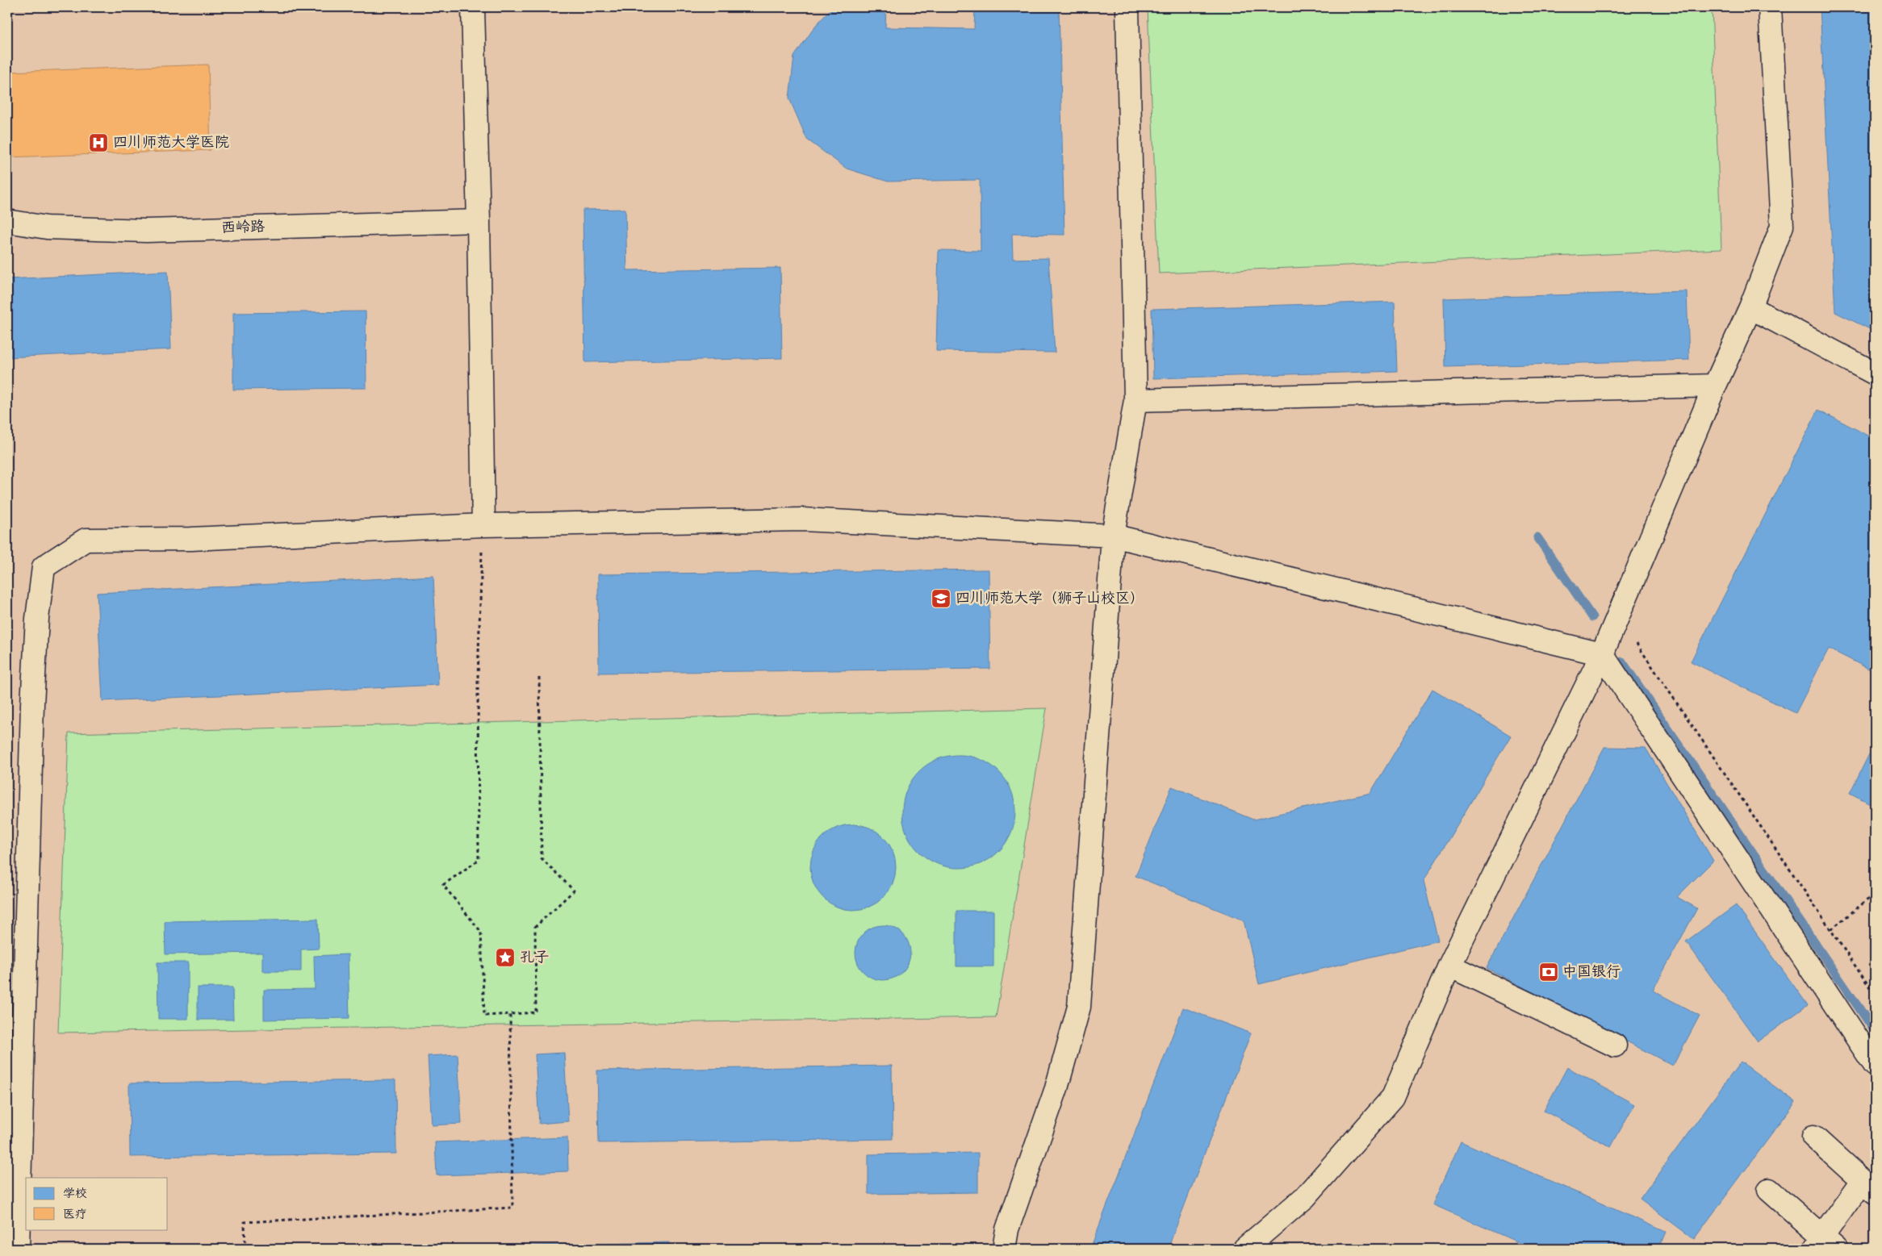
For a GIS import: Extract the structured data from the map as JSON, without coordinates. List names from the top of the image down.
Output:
{
  "streets": {
    "street": ["西岭路"]
  },
  "places": {
    "hospital": ["四川师范大学医院"],
    "school or university": ["四川师范大学（狮子山校区）"],
    "place": ["孔子"],
    "bank": ["中国银行"]
  },
  "legend": ["学校", "医疗"]
}
